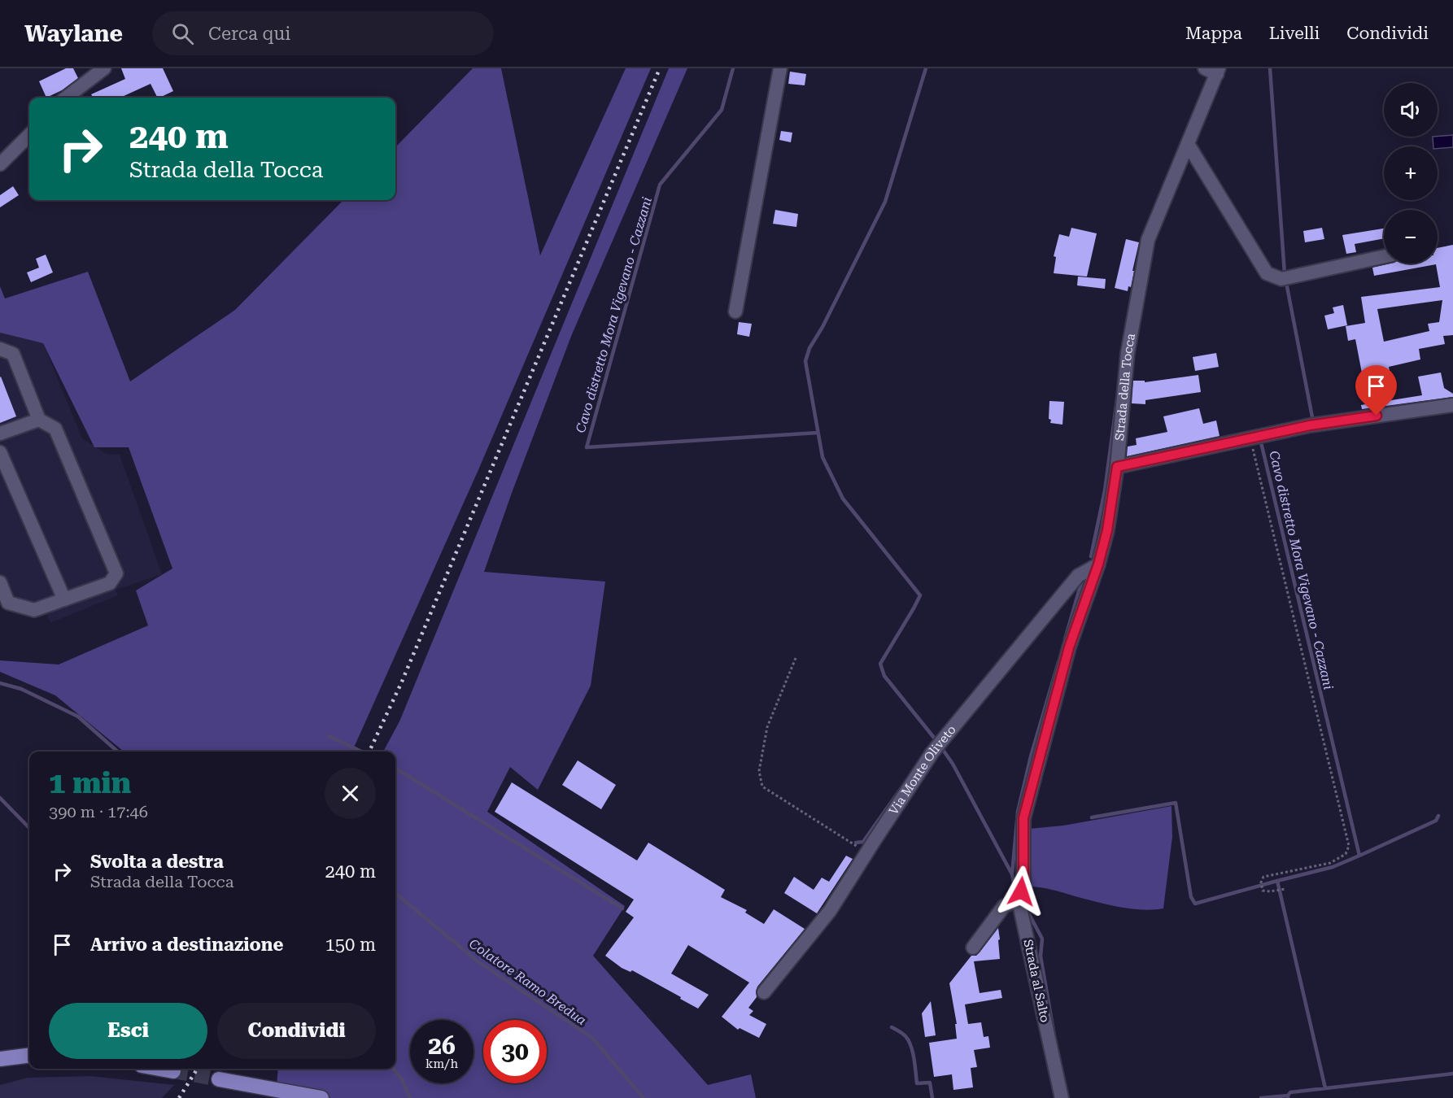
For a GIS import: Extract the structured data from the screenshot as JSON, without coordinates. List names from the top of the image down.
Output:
{
  "streets": {
    "street": ["Strada della Tocca", "Via Monte Oliveto", "Strada al Salto"]
  },
  "crossings": [
    ["Strada della Tocca", "Strada al Salto"],
    ["Via Monte Oliveto", "Strada al Salto"]
  ],
  "water": ["Cavo distretto Mora Vigevano - Cazzani", "Colatore Ramo Bredua"],
  "page": {
    "header": "Waylane",
    "search": "Cerca qui",
    "nav": ["Mappa", "Livelli", "Condividi"],
    "map_buttons": ["+", "−"],
    "turn": ["240 m", "Strada della Tocca"],
    "heading": ["1 min", "390 m · 17:46"],
    "list": [
      {
        "name": "Svolta a destra",
        "note": "Strada della Tocca",
        "value": "240 m"
      },
      {
        "name": "Arrivo a destinazione",
        "value": "150 m"
      }
    ],
    "buttons": ["Esci", "Condividi"],
    "speed": "26 km/h",
    "limit": "30"
  }
}
